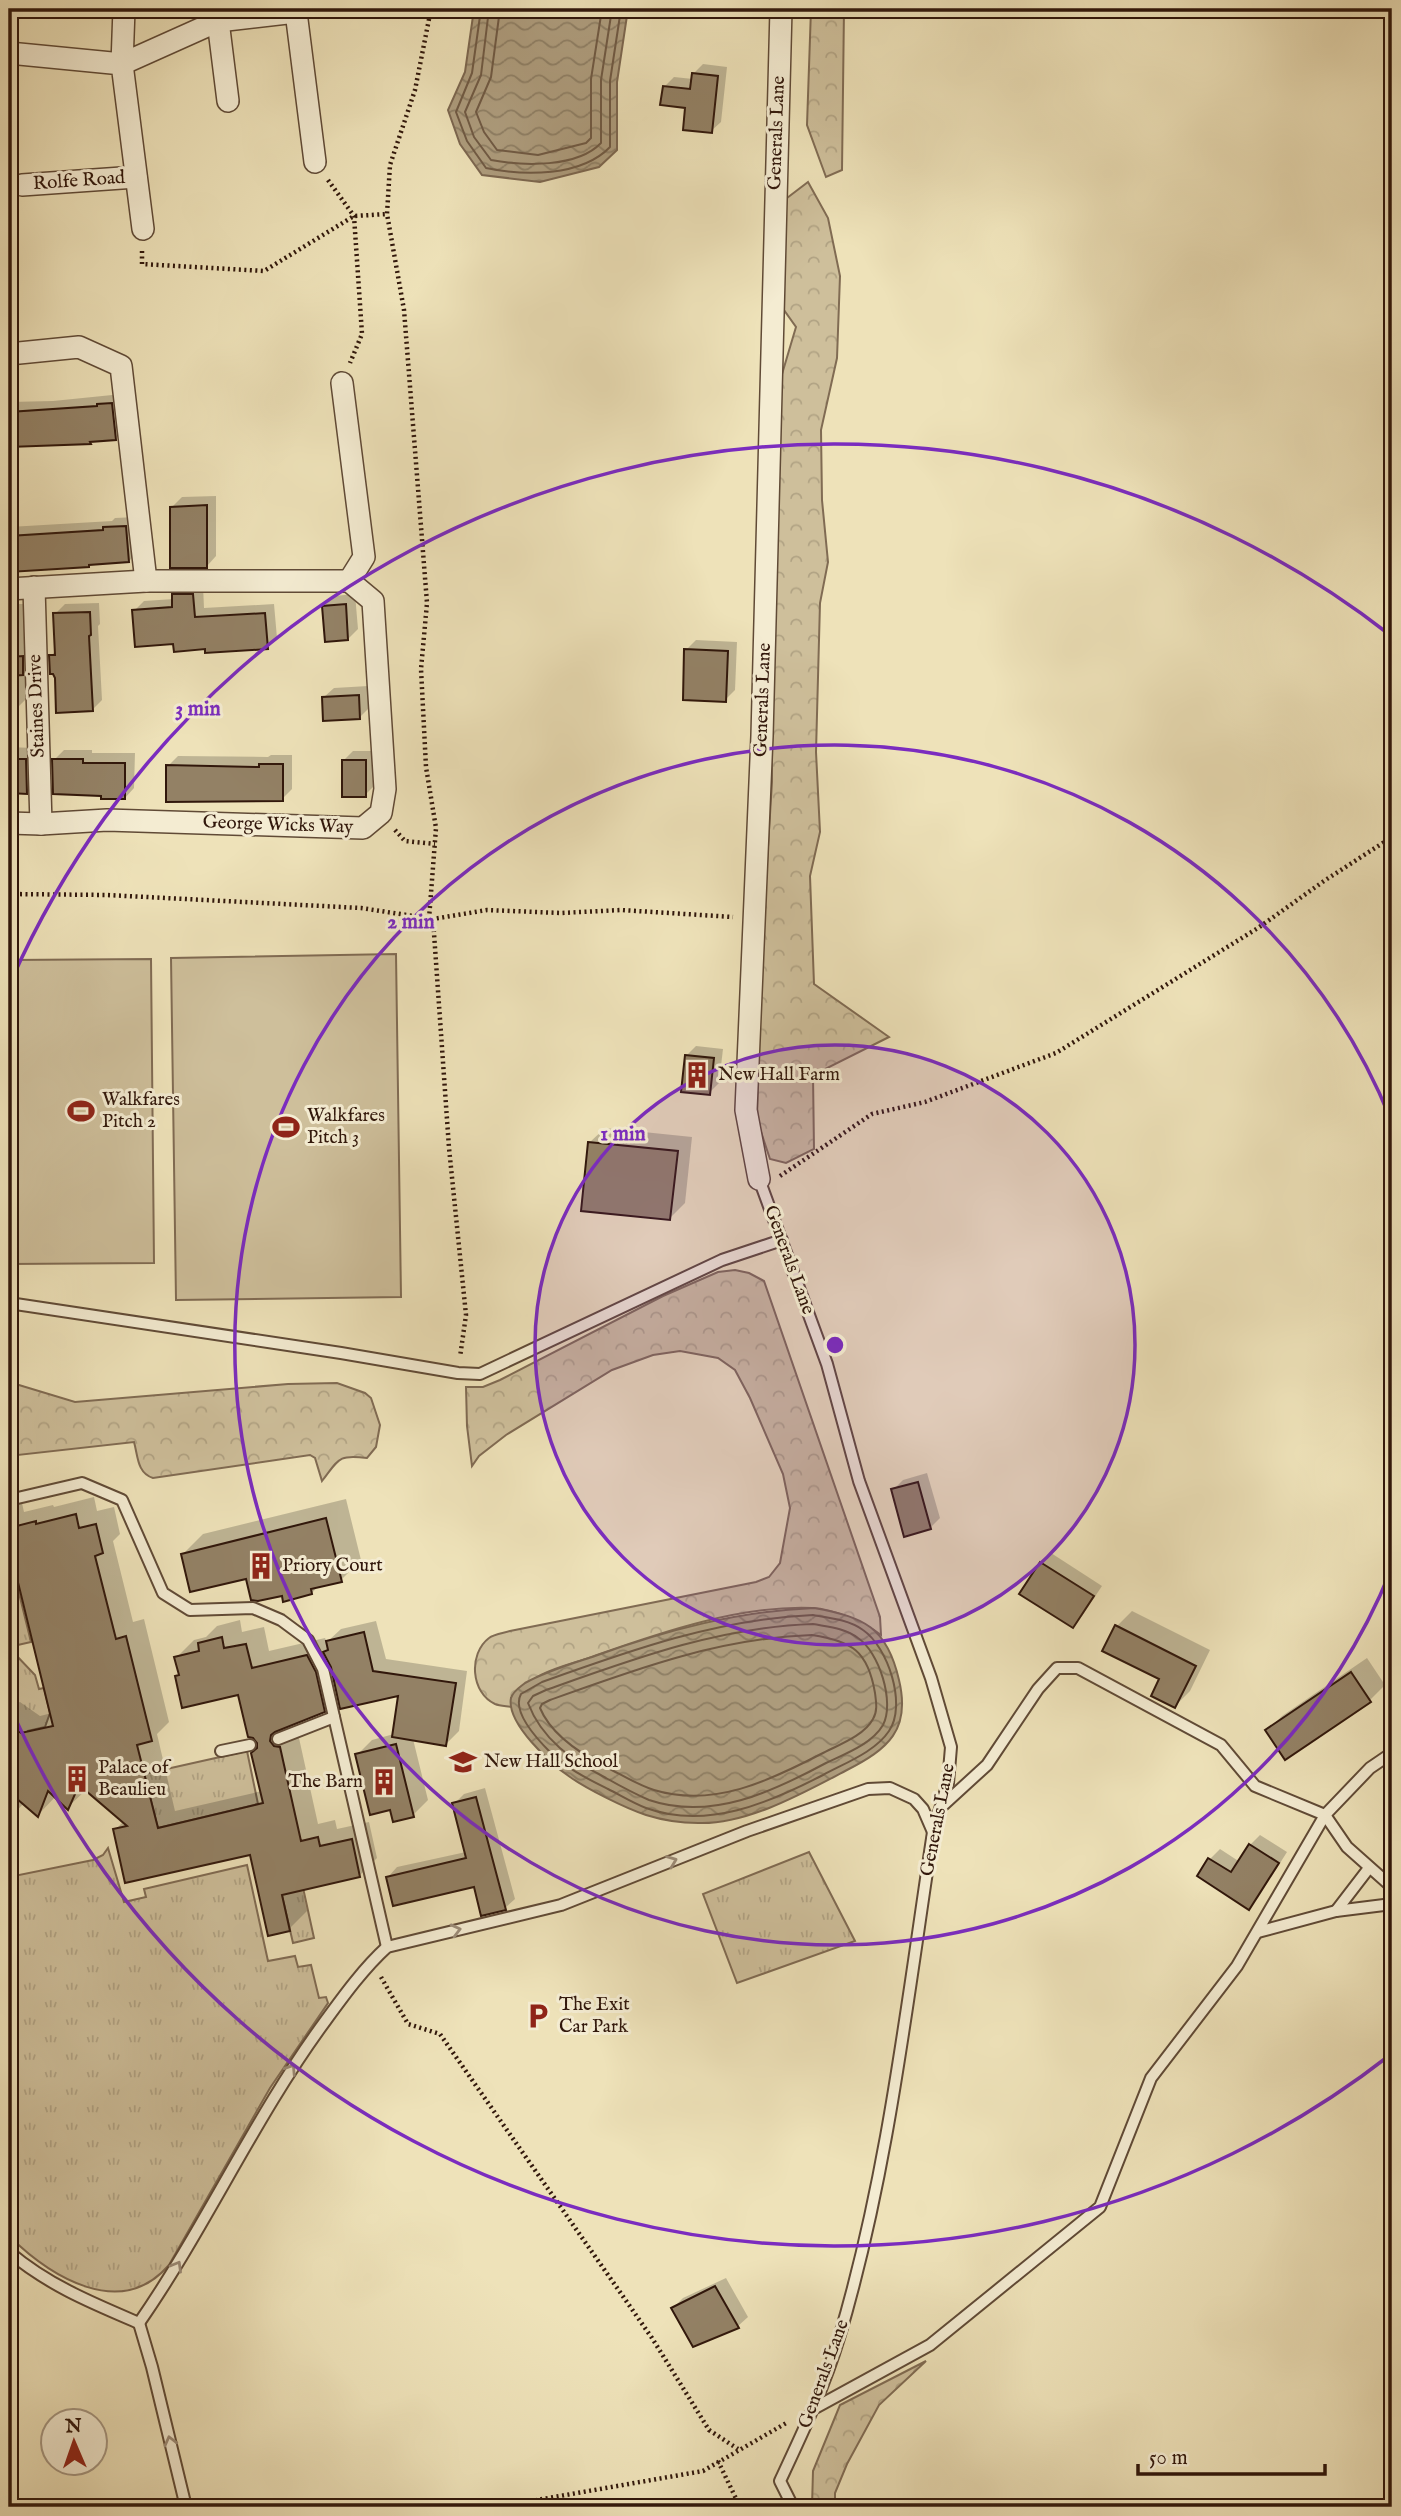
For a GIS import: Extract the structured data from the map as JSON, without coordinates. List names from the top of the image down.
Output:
{
  "streets": {
    "street": [
      "Generals Lane",
      "Rolfe Road",
      "Staines Drive",
      "George Wicks Way"
    ]
  },
  "crossings": [
    ["Staines Drive", "George Wicks Way"]
  ],
  "places": {
    "building": [
      "New Hall Farm",
      "Priory Court",
      "Palace of Beaulieu",
      "The Barn"
    ],
    "sports": ["Walkfares Pitch 2", "Walkfares Pitch 3"],
    "school or university": ["New Hall School"],
    "parking": ["The Exit Car Park"]
  },
  "scale_bar": "50 m",
  "north": "top",
  "rings": ["3 min", "2 min", "1 min"]
}
